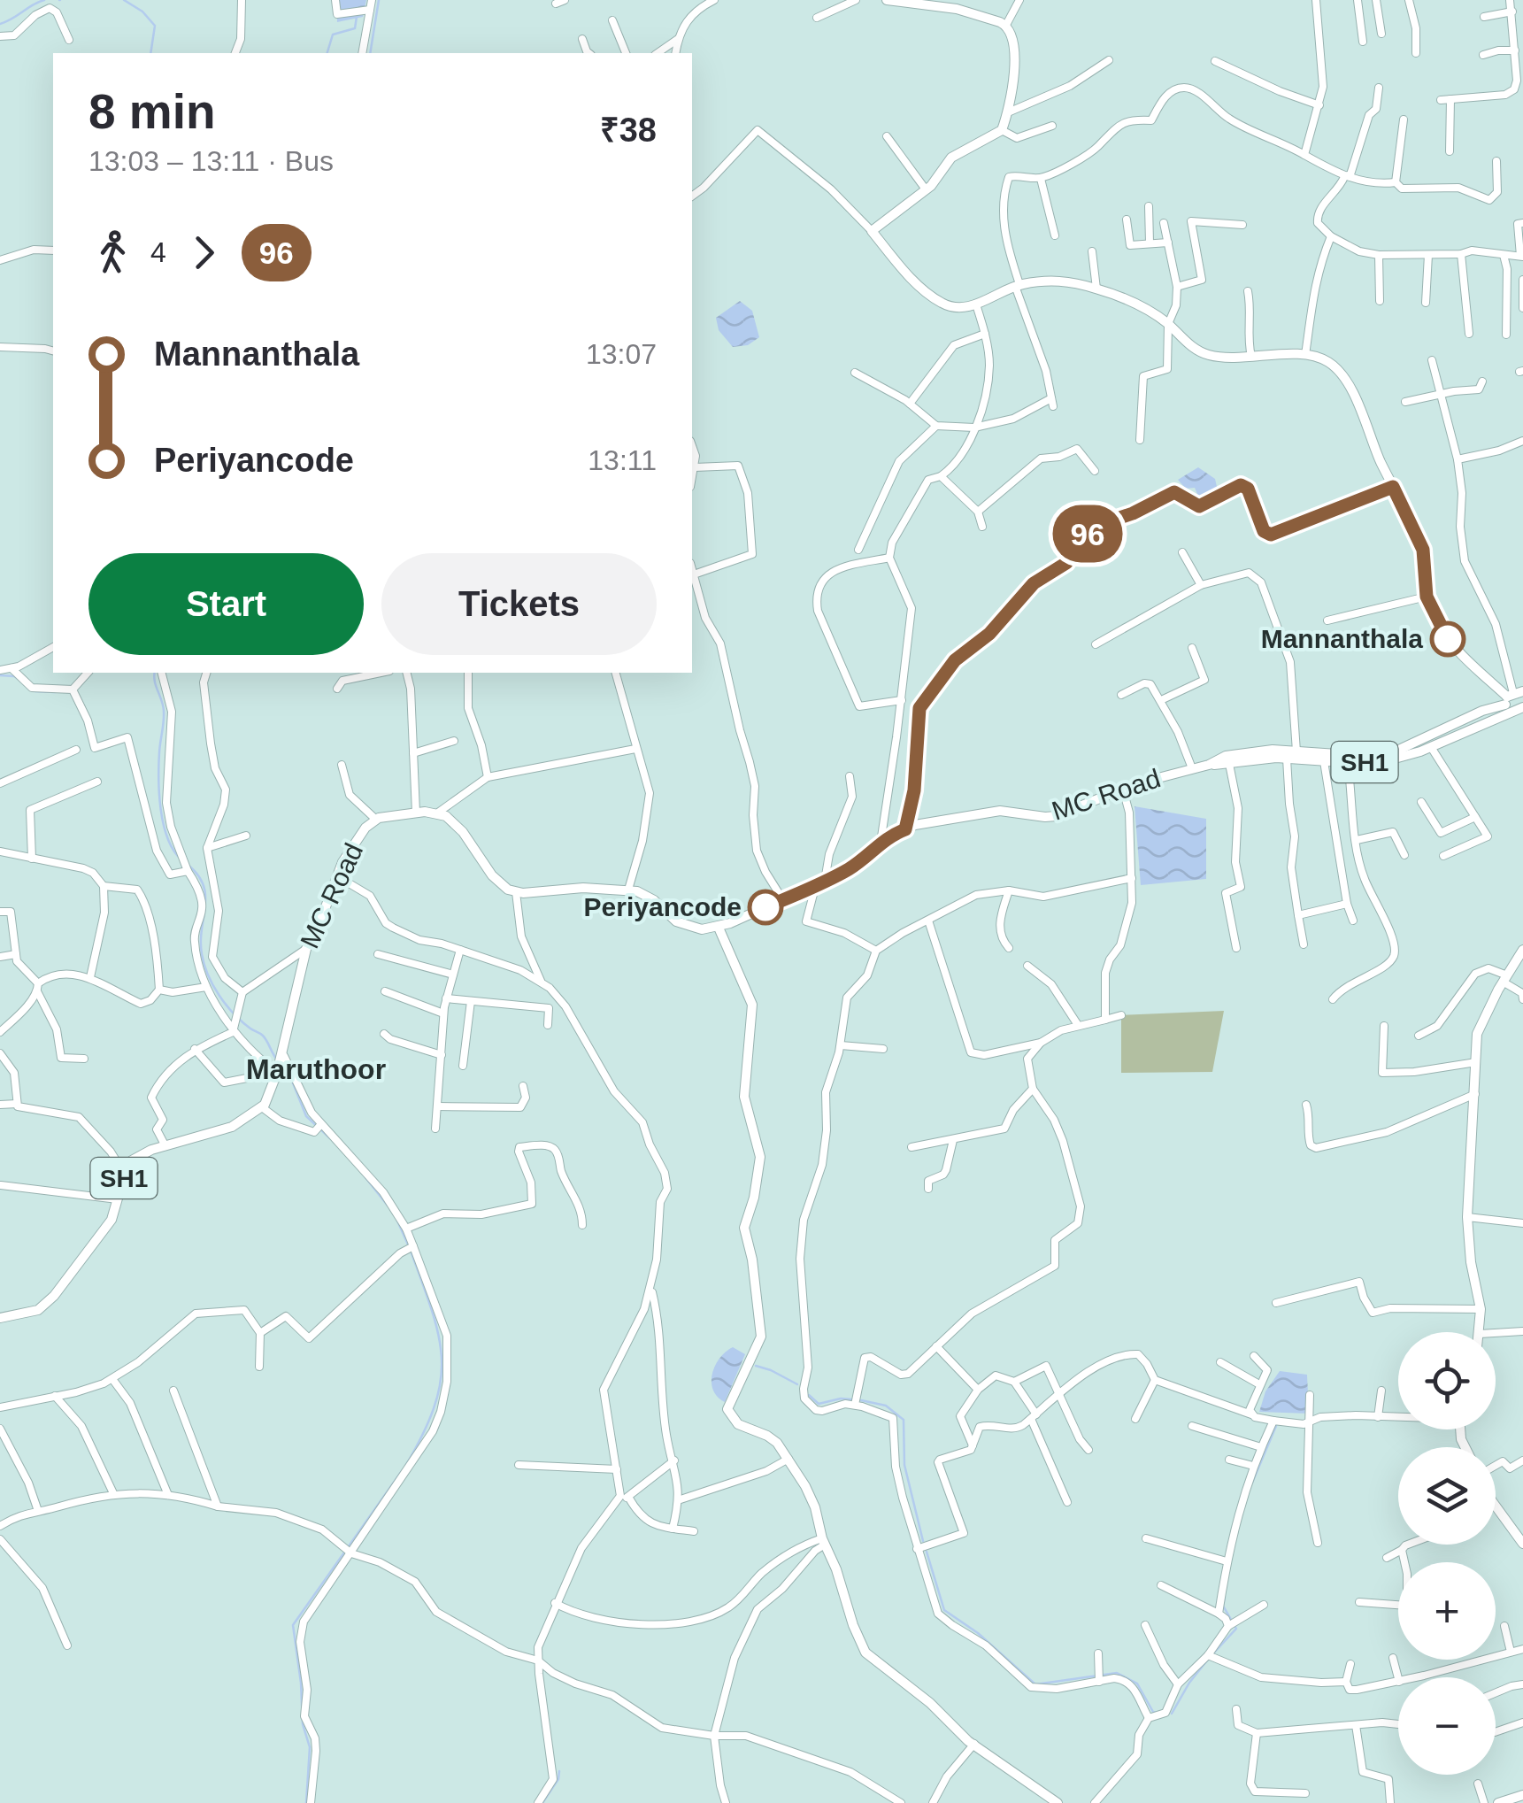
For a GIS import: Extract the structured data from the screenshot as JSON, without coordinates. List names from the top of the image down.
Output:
{
  "streets": {
    "main road": ["SH1", "MC Road"]
  },
  "crossings": [
    ["SH1", "MC Road"]
  ],
  "districts": ["Maruthoor"],
  "places": ["Mannanthala", "Periyancode"],
  "lines": ["bus line 96"],
  "page": {
    "on_map": "96",
    "heading": ["8 min", "13:03 – 13:11 · Bus", "₹38"],
    "legs": ["4", "96"],
    "list": [
      {
        "name": "Mannanthala",
        "value": "13:07"
      },
      {
        "name": "Periyancode",
        "value": "13:11"
      }
    ],
    "buttons": ["Start", "Tickets"],
    "map_buttons": ["+", "−"]
  }
}
